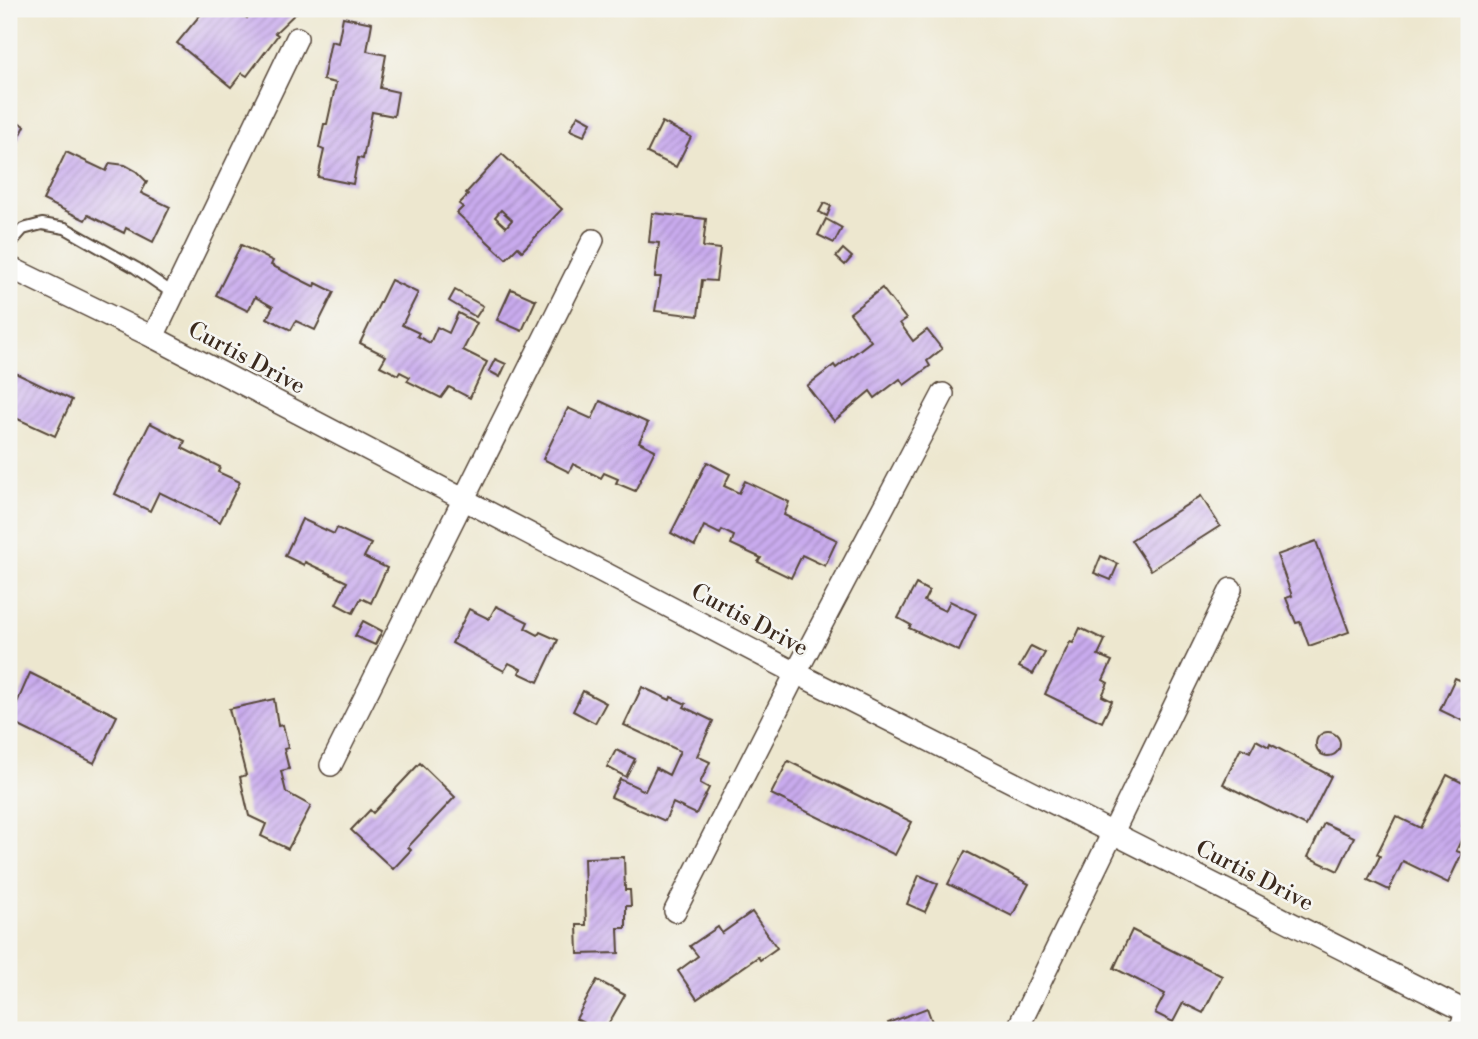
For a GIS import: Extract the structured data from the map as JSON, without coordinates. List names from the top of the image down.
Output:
{
  "streets": {
    "street": ["Curtis Drive"]
  }
}
